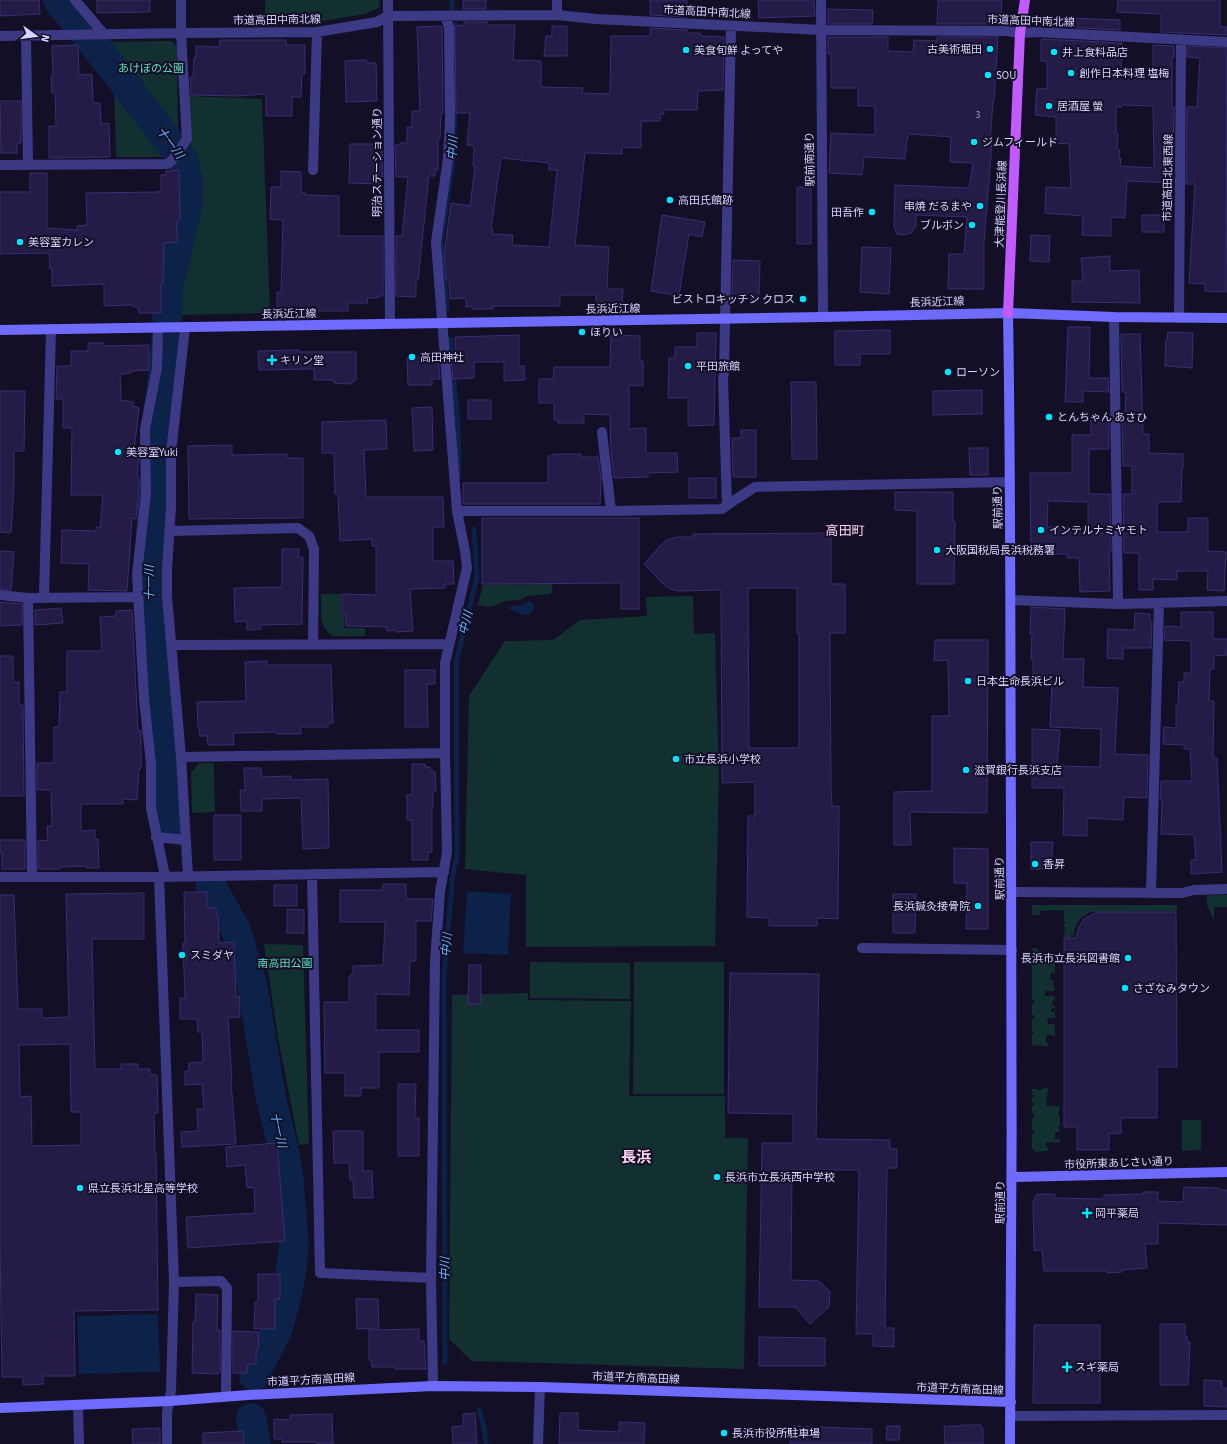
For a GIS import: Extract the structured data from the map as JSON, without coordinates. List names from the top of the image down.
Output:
{
  "streets": {
    "main road": [
      "大津能登川長浜線",
      "長浜近江線",
      "駅前通り",
      "市役所東あじさい通り",
      "市道平方南高田線"
    ],
    "street": [
      "市道高田中南北線",
      "駅前南通り",
      "明治ステーション通り",
      "市道高田北東西線"
    ]
  },
  "crossings": [
    ["市道高田中南北線", "駅前南通り"],
    ["市道高田中南北線", "明治ステーション通り"],
    ["市道高田中南北線", "市道高田北東西線"],
    ["市道高田中南北線", "大津能登川長浜線"],
    ["駅前南通り", "長浜近江線"],
    ["明治ステーション通り", "長浜近江線"],
    ["市道高田北東西線", "長浜近江線"],
    ["大津能登川長浜線", "長浜近江線"],
    ["大津能登川長浜線", "駅前通り"],
    ["長浜近江線", "駅前通り"],
    ["駅前通り", "市役所東あじさい通り"],
    ["駅前通り", "市道平方南高田線"]
  ],
  "districts": ["高田町", "長浜"],
  "water": ["十一川", "中川"],
  "parks": ["あけぼの公園", "南高田公園"],
  "places": {
    "other": [
      "古美術堀田",
      "美食旬鮮 よってや",
      "井上食料品店",
      "創作日本料理 塩梅",
      "SOU",
      "居酒屋 螢",
      "ジムフィールド",
      "高田氏館跡",
      "串焼 だるまや",
      "田吾作",
      "ブルボン",
      "美容室カレン",
      "ビストロキッチン クロス",
      "ほりい",
      "高田神社",
      "平田旅館",
      "ローソン",
      "とんちゃん あさひ",
      "美容室Yuki",
      "インテルナミヤモト",
      "大阪国税局長浜税務署",
      "日本生命長浜ビル",
      "市立長浜小学校",
      "滋賀銀行長浜支店",
      "香昇",
      "長浜鍼灸接骨院",
      "スミダヤ",
      "長浜市立長浜図書館",
      "さざなみタウン",
      "長浜市立長浜西中学校",
      "県立長浜北星高等学校",
      "長浜市役所駐車場"
    ],
    "health": ["キリン堂", "岡平薬局", "スギ薬局"]
  },
  "house_numbers": ["3"],
  "north": "right"
}
